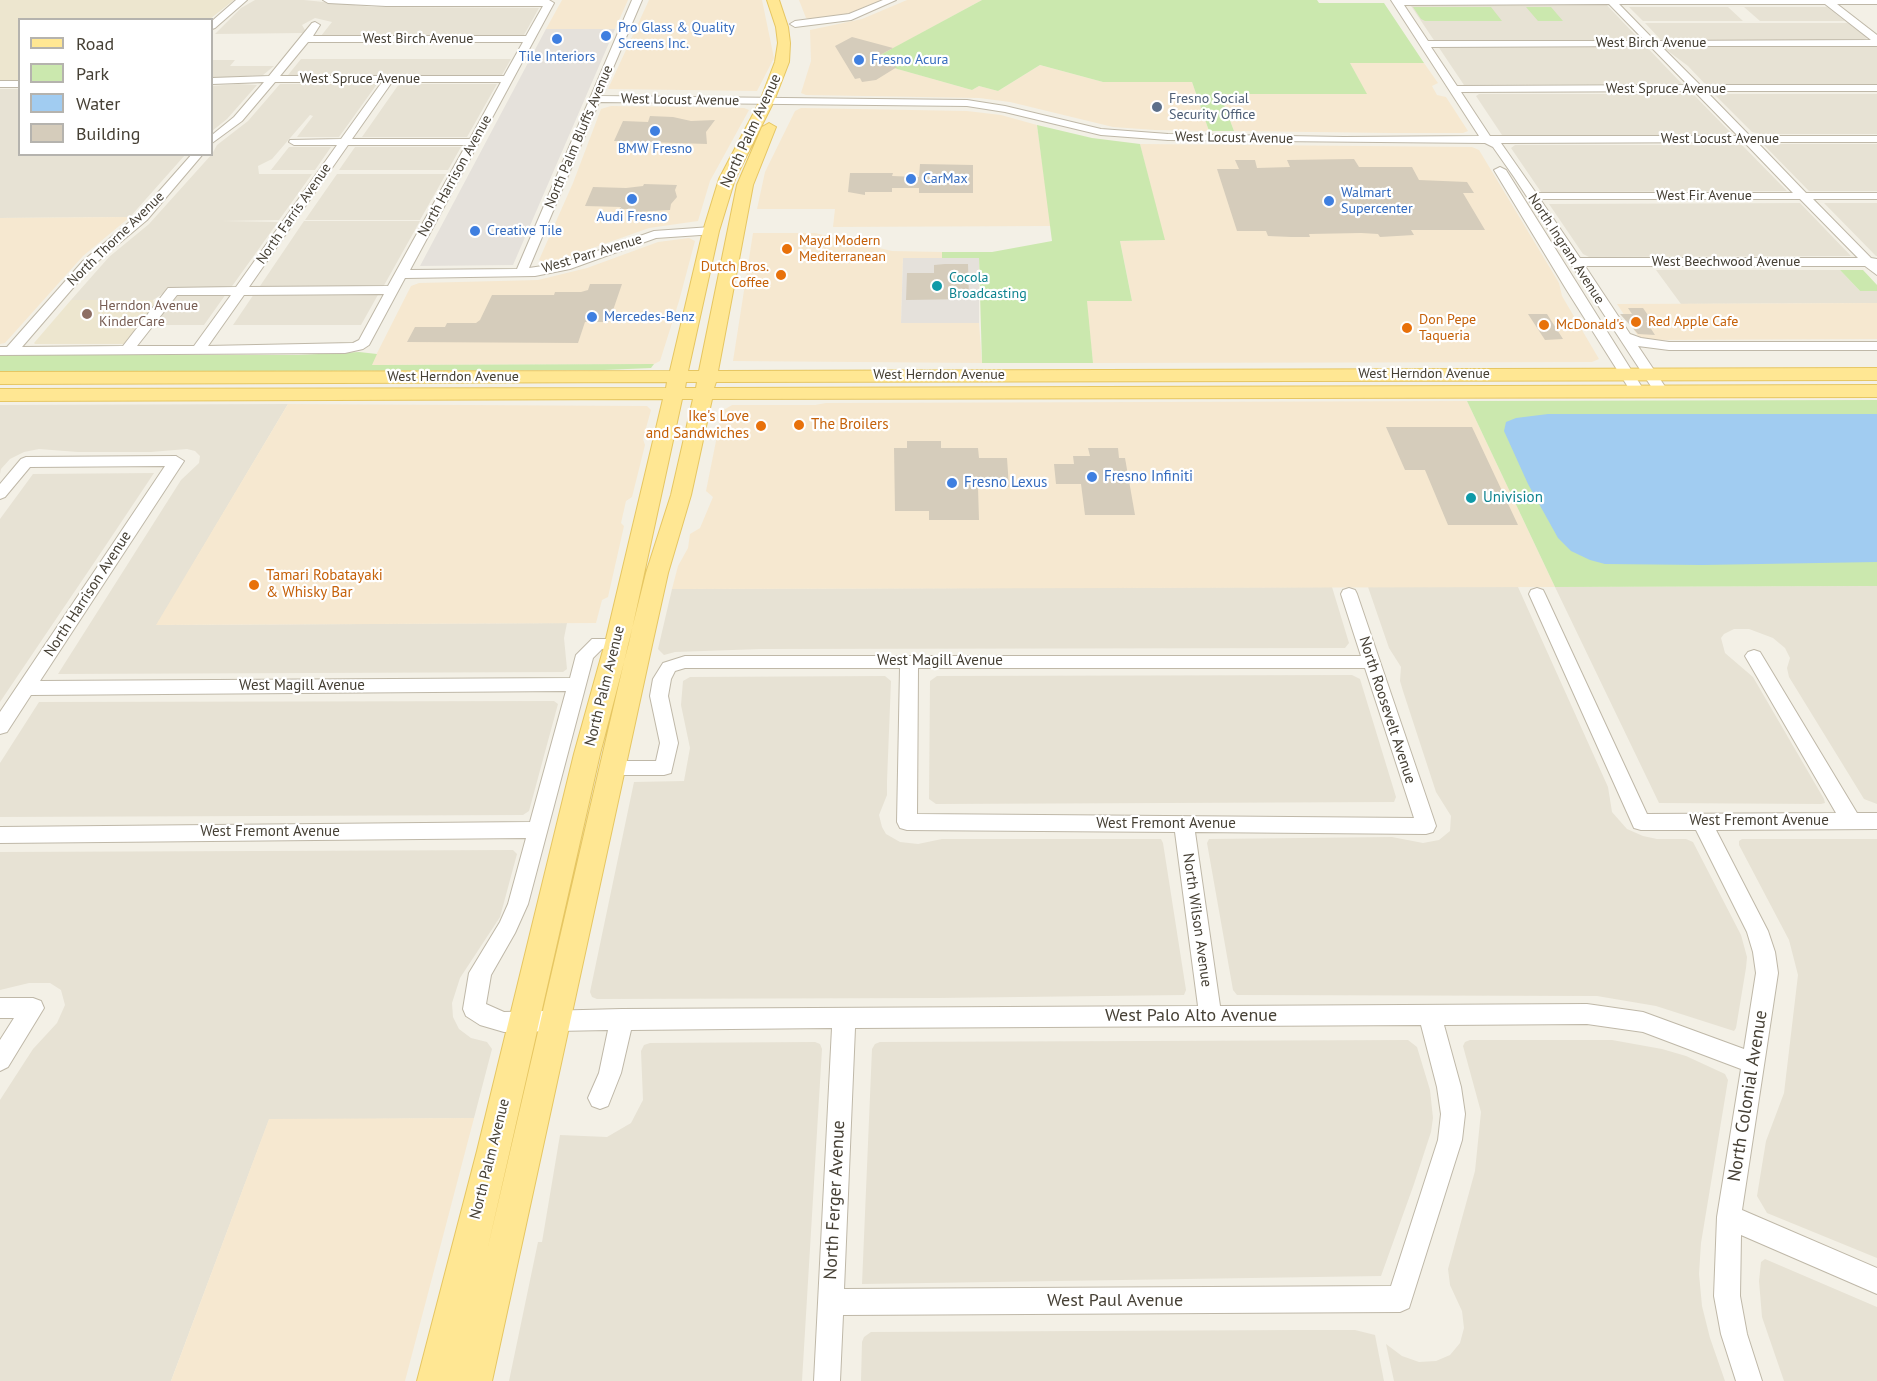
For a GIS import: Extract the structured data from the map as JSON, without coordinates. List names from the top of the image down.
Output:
{
  "streets": {
    "main road": ["North Palm Avenue", "West Herndon Avenue"],
    "street": [
      "West Birch Avenue",
      "West Spruce Avenue",
      "West Locust Avenue",
      "North Palm Bluffs Avenue",
      "North Harrison Avenue",
      "West Fir Avenue",
      "North Farris Avenue",
      "North Thorne Avenue",
      "North Ingram Avenue",
      "West Parr Avenue",
      "West Beechwood Avenue",
      "West Magill Avenue",
      "North Roosevelt Avenue",
      "West Fremont Avenue",
      "North Wilson Avenue",
      "West Palo Alto Avenue",
      "North Colonial Avenue",
      "North Ferger Avenue",
      "West Paul Avenue"
    ]
  },
  "crossings": [
    ["West Birch Avenue", "North Harrison Avenue"],
    ["West Birch Avenue", "North Ingram Avenue"],
    ["West Spruce Avenue", "North Harrison Avenue"],
    ["West Spruce Avenue", "North Farris Avenue"],
    ["West Spruce Avenue", "North Ingram Avenue"],
    ["West Locust Avenue", "North Palm Avenue"],
    ["West Locust Avenue", "North Palm Bluffs Avenue"],
    ["West Locust Avenue", "North Ingram Avenue"],
    ["North Palm Avenue", "West Parr Avenue"],
    ["North Palm Avenue", "West Herndon Avenue"],
    ["North Palm Avenue", "West Magill Avenue"],
    ["North Palm Avenue", "West Palo Alto Avenue"],
    ["North Palm Bluffs Avenue", "West Parr Avenue"],
    ["North Harrison Avenue", "North Farris Avenue"],
    ["North Harrison Avenue", "West Parr Avenue"],
    ["North Harrison Avenue", "West Magill Avenue"],
    ["West Fir Avenue", "North Ingram Avenue"],
    ["North Ingram Avenue", "West Beechwood Avenue"],
    ["North Ingram Avenue", "West Herndon Avenue"],
    ["West Magill Avenue", "North Roosevelt Avenue"],
    ["West Magill Avenue", "West Fremont Avenue"],
    ["North Roosevelt Avenue", "West Fremont Avenue"],
    ["West Fremont Avenue", "North Wilson Avenue"],
    ["West Fremont Avenue", "West Palo Alto Avenue"],
    ["West Fremont Avenue", "North Colonial Avenue"],
    ["North Wilson Avenue", "West Palo Alto Avenue"],
    ["West Palo Alto Avenue", "North Colonial Avenue"],
    ["West Palo Alto Avenue", "North Ferger Avenue"],
    ["West Palo Alto Avenue", "West Paul Avenue"],
    ["North Ferger Avenue", "West Paul Avenue"]
  ],
  "places": [
    "Pro Glass & Quality Screens Inc.",
    "Tile Interiors",
    "Fresno Acura",
    "Fresno Social Security Office",
    "BMW Fresno",
    "CarMax",
    "Audi Fresno",
    "Walmart Supercenter",
    "Creative Tile",
    "Mayd Modern Mediterranean",
    "Dutch Bros. Coffee",
    "Cocola Broadcasting",
    "Herndon Avenue KinderCare",
    "Mercedes-Benz",
    "Red Apple Cafe",
    "McDonald's",
    "Don Pepe Taqueria",
    "The Broilers",
    "Ike's Love and Sandwiches",
    "Fresno Infiniti",
    "Fresno Lexus",
    "Univision",
    "Tamari Robatayaki & Whisky Bar"
  ],
  "legend": [
    "Road",
    "Park",
    "Water",
    "Building"
  ]
}
